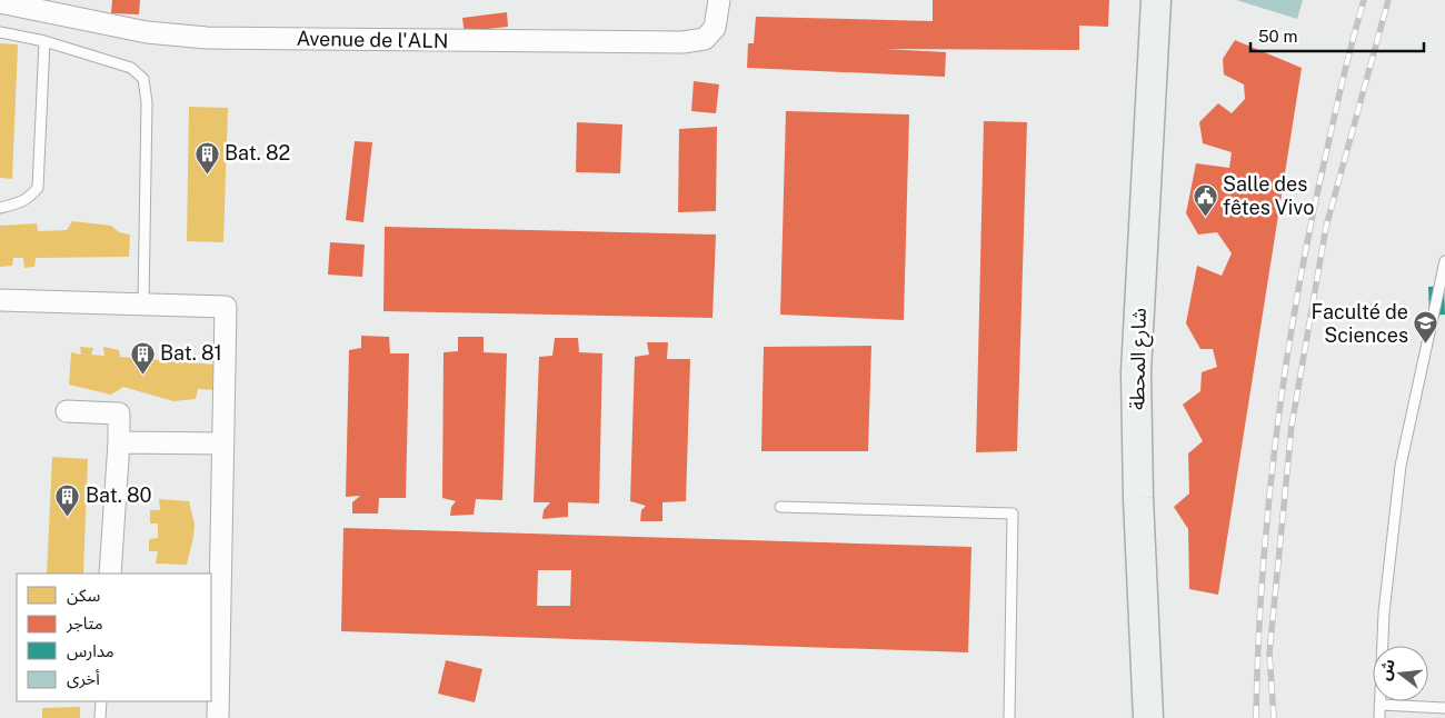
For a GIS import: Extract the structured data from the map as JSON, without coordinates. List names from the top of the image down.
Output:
{
  "streets": {
    "main road": ["شارع المحطة"],
    "street": ["Avenue de l'ALN"]
  },
  "places": {
    "building": ["Bat. 82", "Bat. 81", "Bat. 80"],
    "public building": ["Salle des fêtes Vivo"],
    "school or university": ["Faculté de Sciences"]
  },
  "legend": [
    "سكن",
    "متاجر",
    "مدارس",
    "أخرى"
  ],
  "scale_bar": "50 m",
  "north": "left"
}
